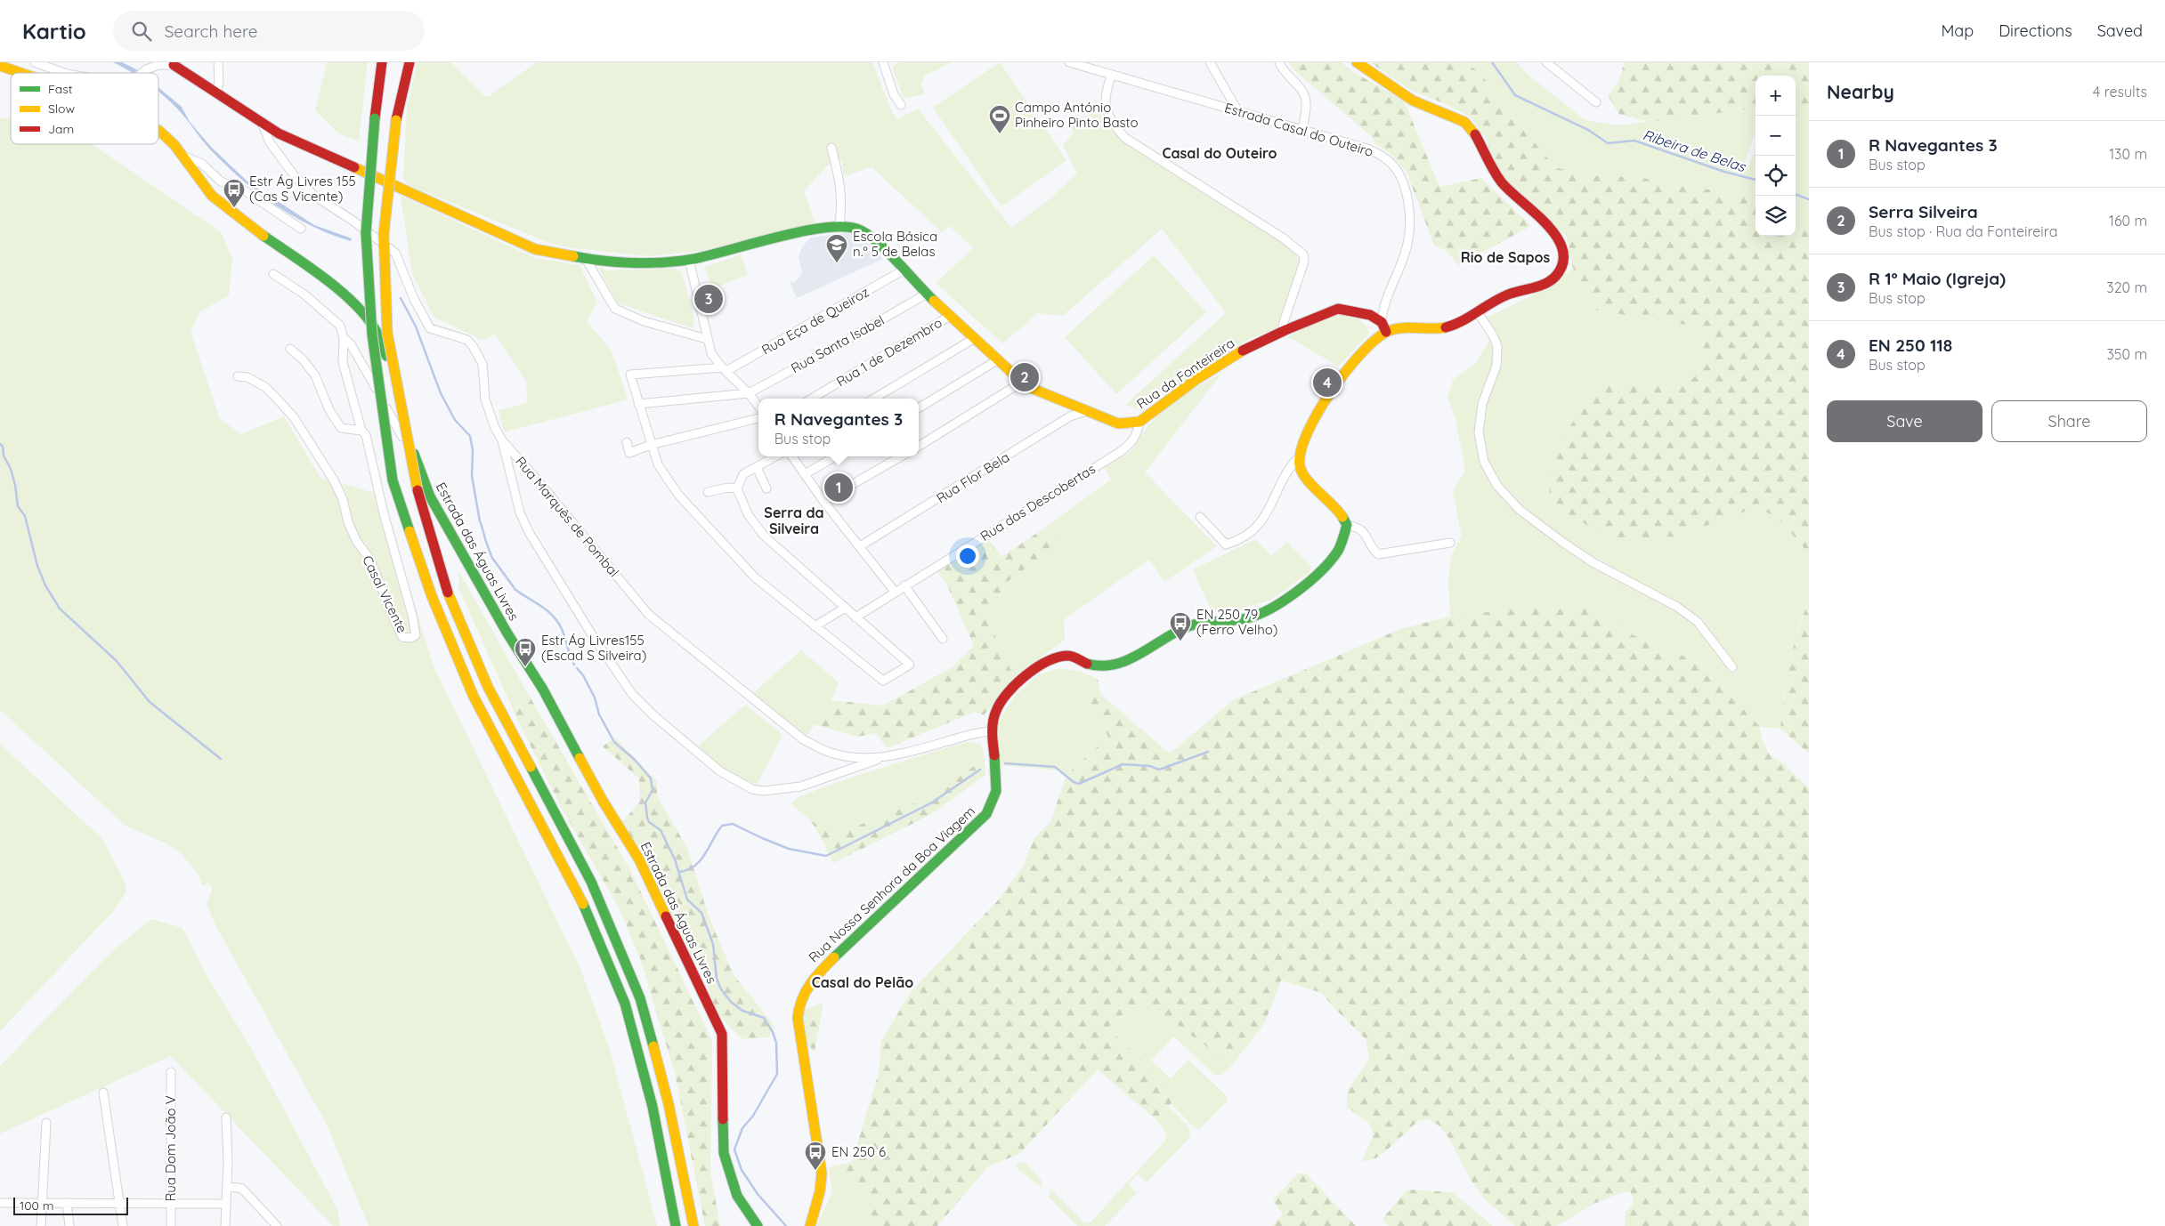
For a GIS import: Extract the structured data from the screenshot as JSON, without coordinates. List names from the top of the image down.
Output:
{
  "streets": {
    "main road": ["Rua da Fonteireira", "Estrada das Águas Livres", "Rua Nossa Senhora da Boa Viagem"],
    "street": [
      "Estrada Casal do Outeiro",
      "Rua Eça de Queiroz",
      "Rua Santa Isabel",
      "Rua 1 de Dezembro",
      "Rua Flor Bela",
      "Rua das Descobertas",
      "Rua Marquês de Pombal",
      "Casal Vicente",
      "Rua Dom João V"
    ]
  },
  "crossings": [
    ["Estrada Casal do Outeiro", "Rua da Fonteireira"],
    ["Rua Eça de Queiroz", "Rua da Fonteireira"],
    ["Rua Santa Isabel", "Rua da Fonteireira"],
    ["Rua 1 de Dezembro", "Rua da Fonteireira"],
    ["Rua da Fonteireira", "Rua Flor Bela"],
    ["Rua da Fonteireira", "Rua das Descobertas"],
    ["Rua da Fonteireira", "Rua Marquês de Pombal"],
    ["Rua Marquês de Pombal", "Rua Nossa Senhora da Boa Viagem"]
  ],
  "districts": [
    "Casal do Outeiro",
    "Rio de Sapos",
    "Serra da Silveira",
    "Casal do Pelão"
  ],
  "water": ["Ribeira de Belas"],
  "places": {
    "sports": ["Campo António Pinheiro Pinto Basto"],
    "bus stop": [
      "Estr Ág Livres 155 (Cas S Vicente)",
      "EN 250 79 (Ferro Velho)",
      "Estr Ág Livres155 (Escad S Silveira)",
      "EN 250 6"
    ],
    "school or university": ["Escola Básica n.º 5 de Belas"]
  },
  "legend": ["Fast", "Slow", "Jam"],
  "scale_bar": "100 m",
  "page": {
    "header": "Kartio",
    "search": "Search here",
    "nav": ["Map", "Directions", "Saved"],
    "heading": ["Nearby", "4 results"],
    "map_buttons": ["+", "−"],
    "list": [
      {
        "mark": "1",
        "name": "R Navegantes 3",
        "note": "Bus stop",
        "value": "130 m"
      },
      {
        "mark": "2",
        "name": "Serra Silveira",
        "note": "Bus stop · Rua da Fonteireira",
        "value": "160 m"
      },
      {
        "mark": "3",
        "name": "R 1º Maio (Igreja)",
        "note": "Bus stop",
        "value": "320 m"
      },
      {
        "mark": "4",
        "name": "EN 250 118",
        "note": "Bus stop",
        "value": "350 m"
      }
    ],
    "pins": [
      "3",
      "2",
      "4",
      "1"
    ],
    "buttons": ["Save", "Share"],
    "popup": ["R Navegantes 3", "Bus stop"],
    "scale": "100 m"
  }
}
